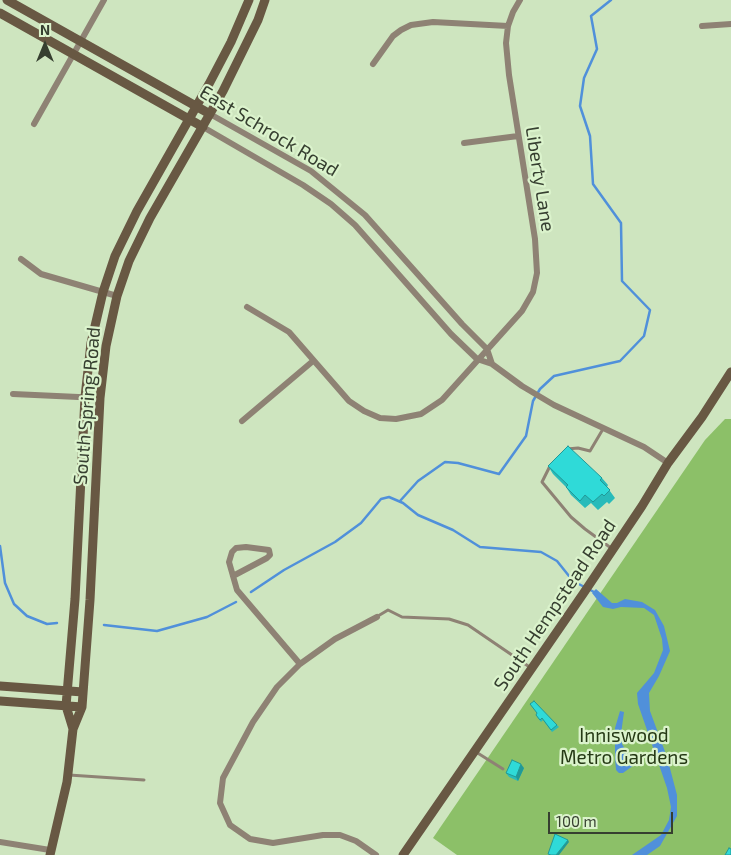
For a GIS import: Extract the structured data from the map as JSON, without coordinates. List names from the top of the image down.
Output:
{
  "streets": {
    "main road": ["East Schrock Road", "South Spring Road", "South Hempstead Road"],
    "street": ["Liberty Lane"]
  },
  "crossings": [
    ["East Schrock Road", "Liberty Lane"],
    ["East Schrock Road", "South Spring Road"],
    ["East Schrock Road", "South Hempstead Road"]
  ],
  "parks": ["Inniswood Metro Gardens"],
  "scale_bar": "100 m",
  "north": "top"
}
